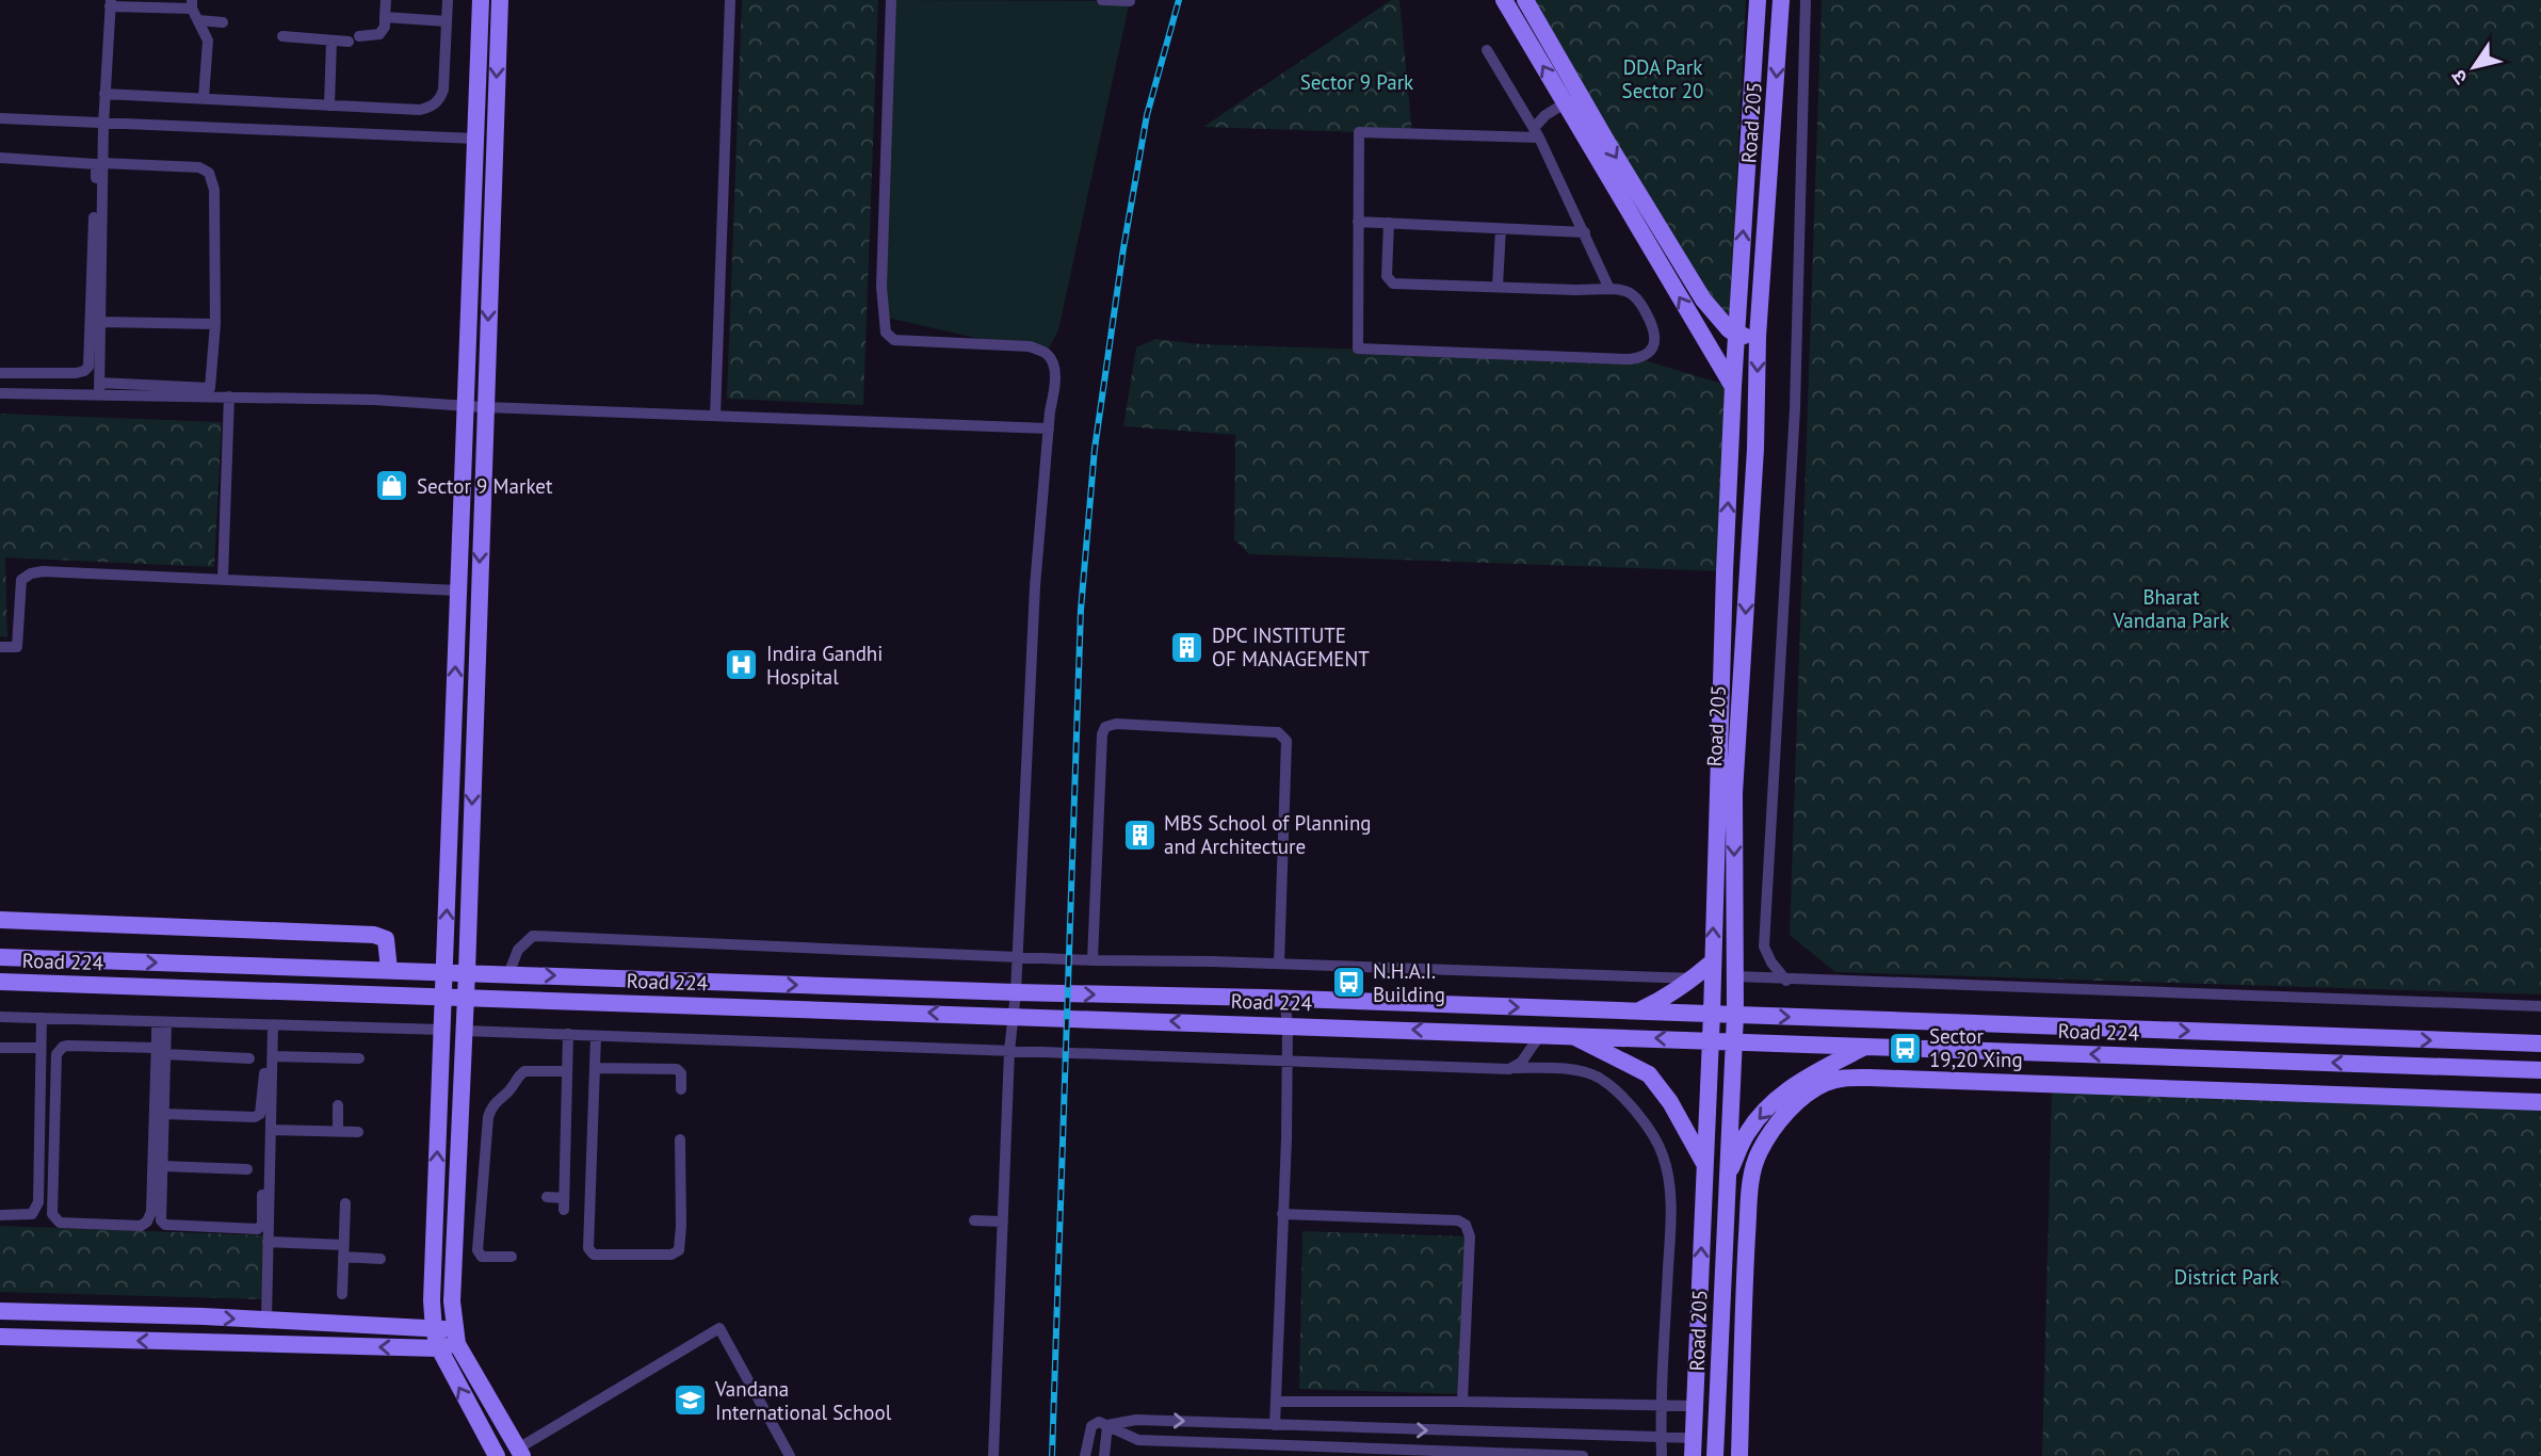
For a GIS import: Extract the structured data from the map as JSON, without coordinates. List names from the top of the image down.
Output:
{
  "streets": {
    "main road": ["Road 205", "Road 224"]
  },
  "crossings": [
    ["Road 205", "Road 224"]
  ],
  "parks": [
    "DDA Park Sector 20",
    "Sector 9 Park",
    "Bharat Vandana Park",
    "District Park"
  ],
  "places": {
    "shop": ["Sector 9 Market"],
    "building": ["DPC INSTITUTE OF MANAGEMENT", "MBS School of Planning and Architecture"],
    "hospital": ["Indira Gandhi Hospital"],
    "bus stop": ["N.H.A.I. Building", "Sector 19,20 Xing"],
    "school or university": ["Vandana International School"]
  },
  "north": "bottom left"
}
